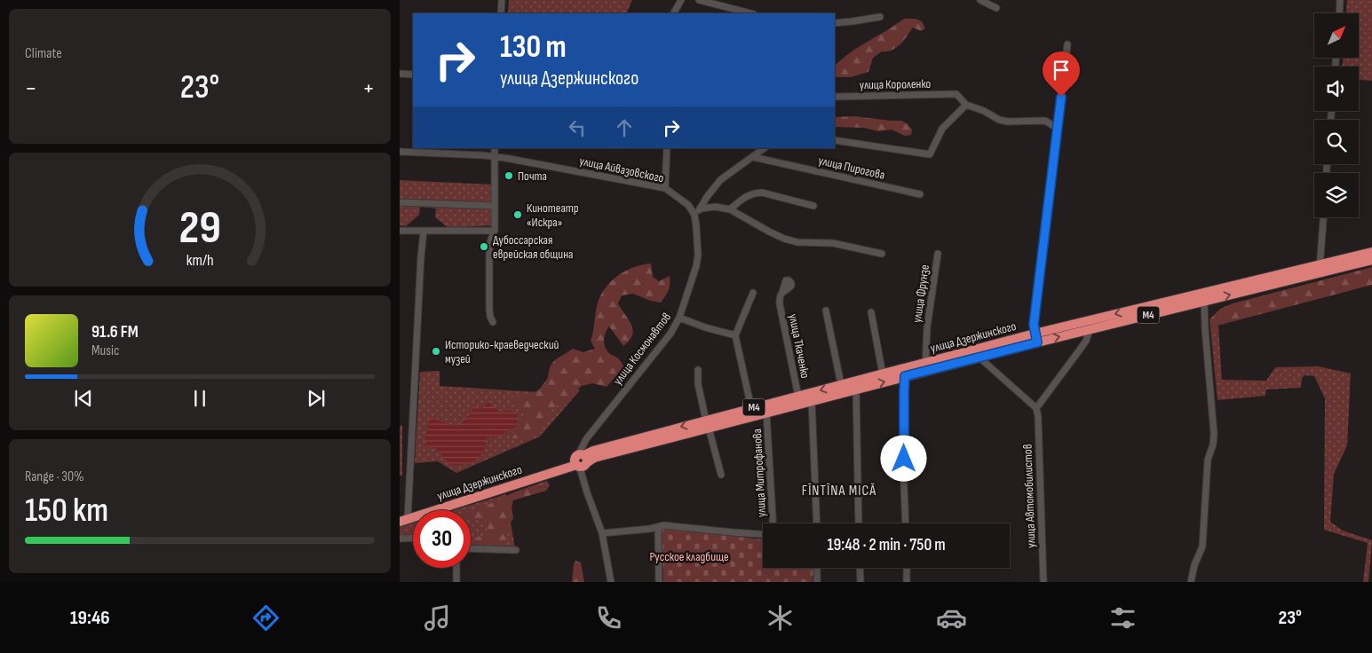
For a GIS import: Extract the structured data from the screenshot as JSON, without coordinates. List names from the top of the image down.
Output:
{
  "streets": {
    "highway": ["M4", "улица Дзержинского"],
    "street": [
      "улица Короленко",
      "улица Пирогова",
      "улица Айвазовского",
      "улица Фрунзе",
      "улица Ткаченко",
      "улица Космонавтов",
      "улица Митрофанова",
      "улица Автомобилистов"
    ]
  },
  "crossings": [
    ["улица Айвазовского", "улица Космонавтов"],
    ["улица Фрунзе", "улица Дзержинского"],
    ["улица Дзержинского", "улица Ткаченко"],
    ["улица Дзержинского", "улица Космонавтов"],
    ["улица Дзержинского", "улица Митрофанова"]
  ],
  "districts": ["FÎNTÎNA MICĂ"],
  "parks": ["Русское кладбище"],
  "places": [
    "Почта",
    "Кинотеатр «Искра»",
    "Дубоссарская еврейская община",
    "Историко-краеведческий музей"
  ],
  "north": "top right",
  "page": {
    "tile": [
      "Climate",
      ["Range · 30%", "150 km"]
    ],
    "turn": ["130 m", "улица Дзержинского"],
    "heat": ["−", "23°", "+"],
    "song": ["91.6 FM", "Music"],
    "limit": "30",
    "trip": "19:48 · 2 min · 750 m",
    "tabs": ["19:46", "23°"],
    "gauge": ["29", "km/h"]
  }
}
